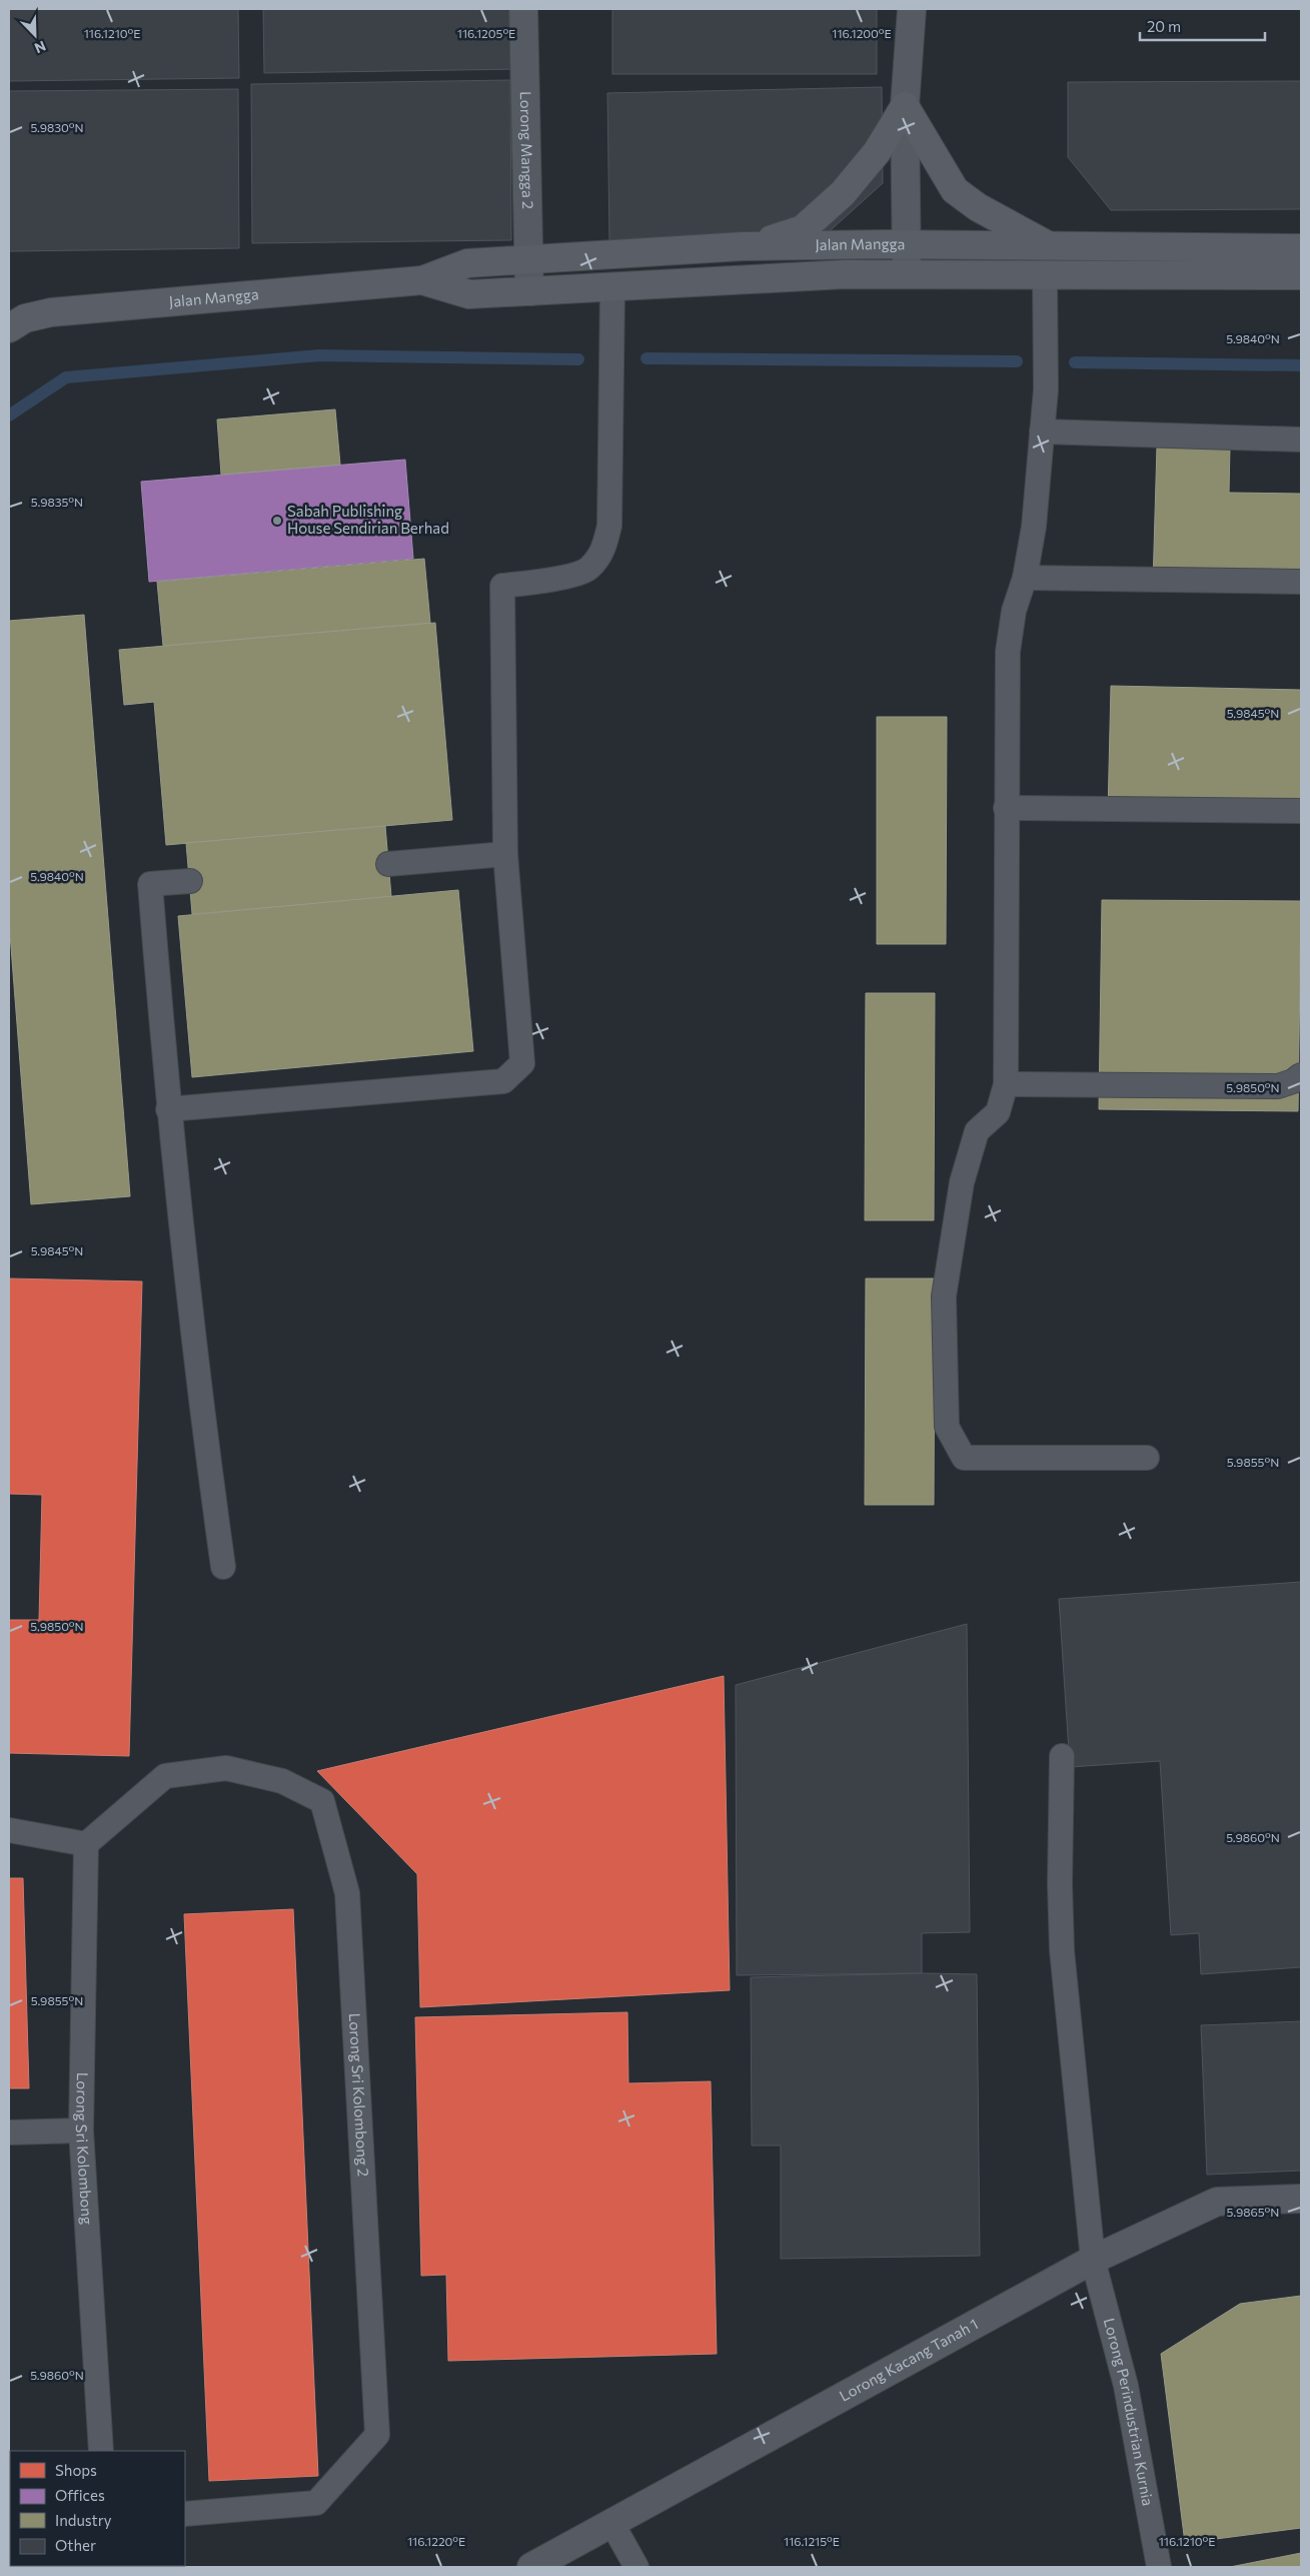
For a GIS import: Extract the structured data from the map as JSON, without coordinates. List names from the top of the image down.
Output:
{
  "streets": {
    "street": ["Lorong Mangga 2", "Jalan Mangga", "Lorong Kacang Tanah 1"],
    "lane": ["Lorong Sri Kolombong 2", "Lorong Sri Kolombong", "Lorong Perindustrian Kurnia"]
  },
  "crossings": [
    ["Lorong Mangga 2", "Jalan Mangga"],
    ["Lorong Sri Kolombong 2", "Lorong Sri Kolombong"],
    ["Lorong Kacang Tanah 1", "Lorong Perindustrian Kurnia"]
  ],
  "places": ["Sabah Publishing House Sendirian Berhad"],
  "legend": [
    "Shops",
    "Offices",
    "Industry",
    "Other"
  ],
  "scale_bar": "20 m",
  "north": "bottom right",
  "coordinates": [
    "116.1210°E",
    "116.1205°E",
    "116.1200°E",
    "5.9830°N",
    "5.9840°N",
    "5.9835°N",
    "5.9845°N",
    "5.9850°N",
    "5.9855°N",
    "5.9860°N",
    "5.9865°N",
    "116.1220°E",
    "116.1215°E"
  ]
}
